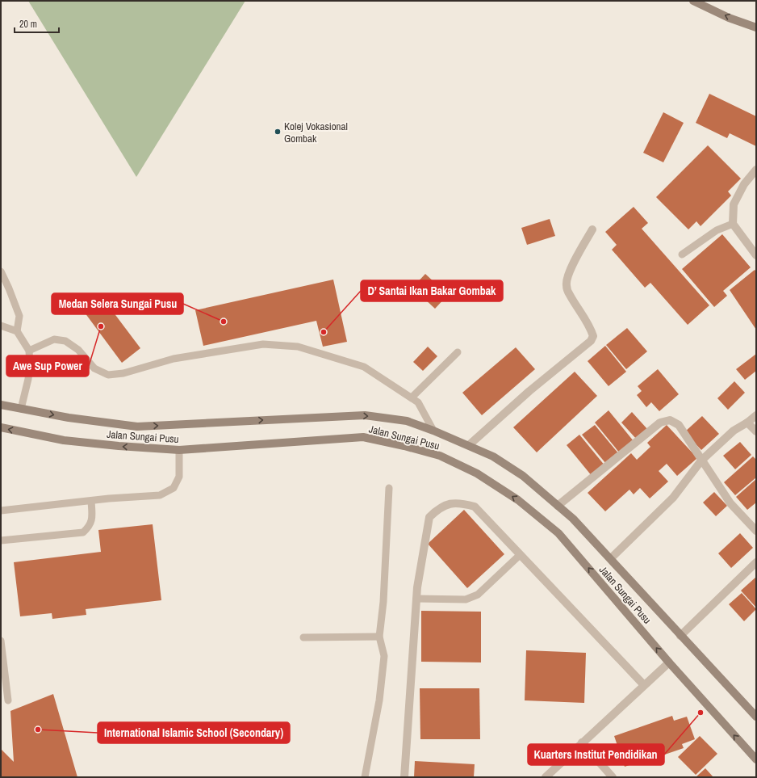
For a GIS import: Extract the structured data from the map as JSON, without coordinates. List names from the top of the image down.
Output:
{
  "streets": {
    "main road": ["Jalan Sungai Pusu"]
  },
  "places": [
    "Kolej Vokasional Gombak",
    "Medan Selera Sungai Pusu",
    "Awe Sup Power",
    "D’ Santai Ikan Bakar Gombak",
    "Kuarters Institut Pendidikan",
    "International Islamic School (Secondary)"
  ],
  "scale_bar": "20 m"
}
